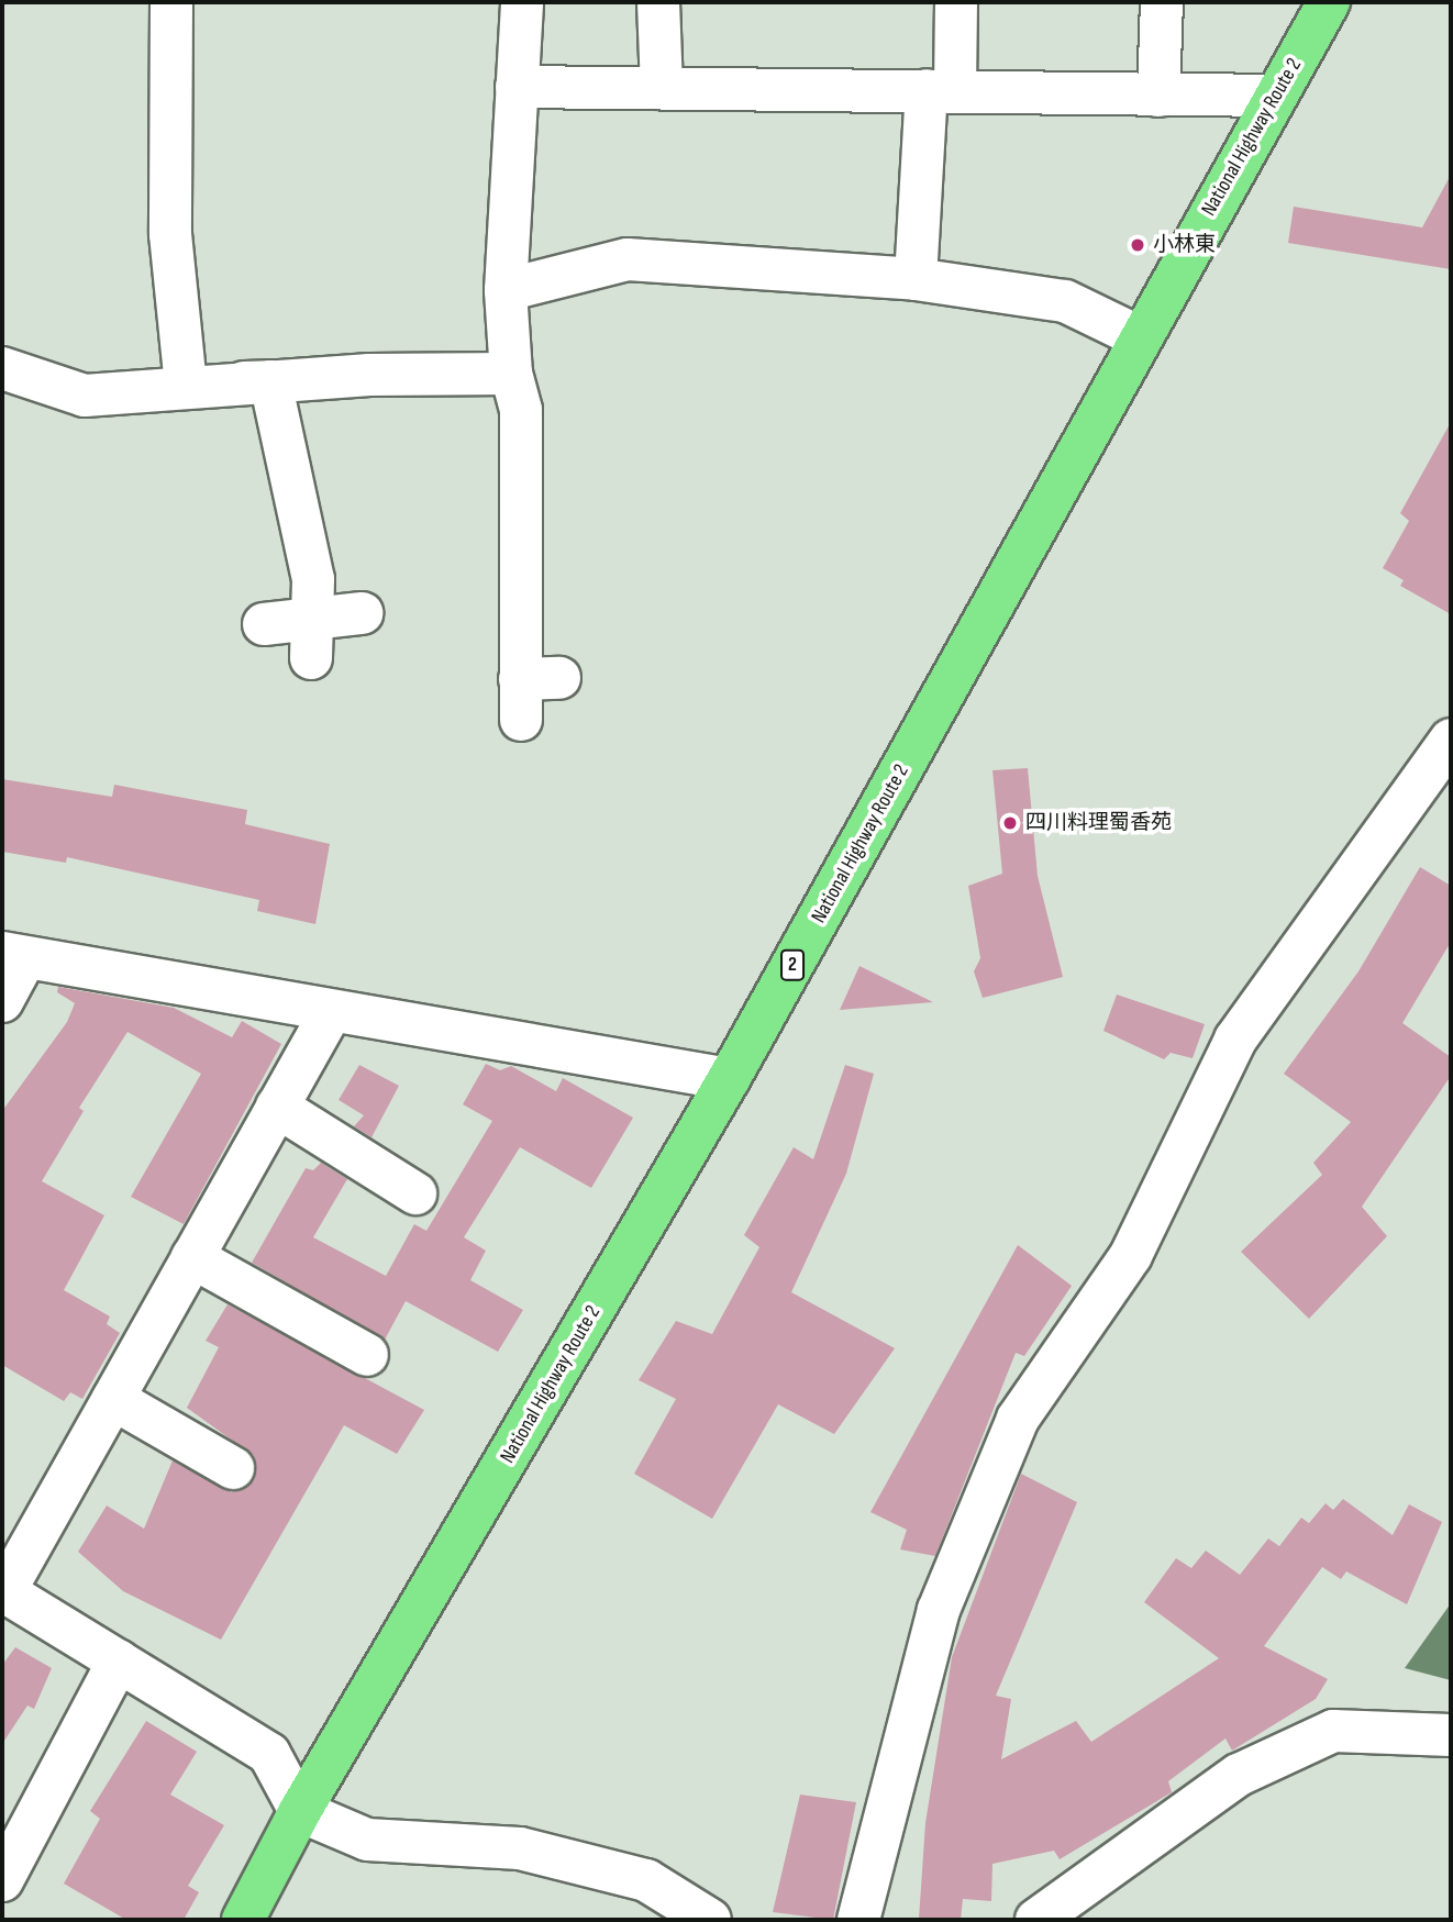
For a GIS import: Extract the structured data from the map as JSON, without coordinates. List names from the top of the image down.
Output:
{
  "streets": {
    "highway": ["National Highway Route 2", "2"]
  },
  "places": ["小林東", "四川料理蜀香苑"]
}
